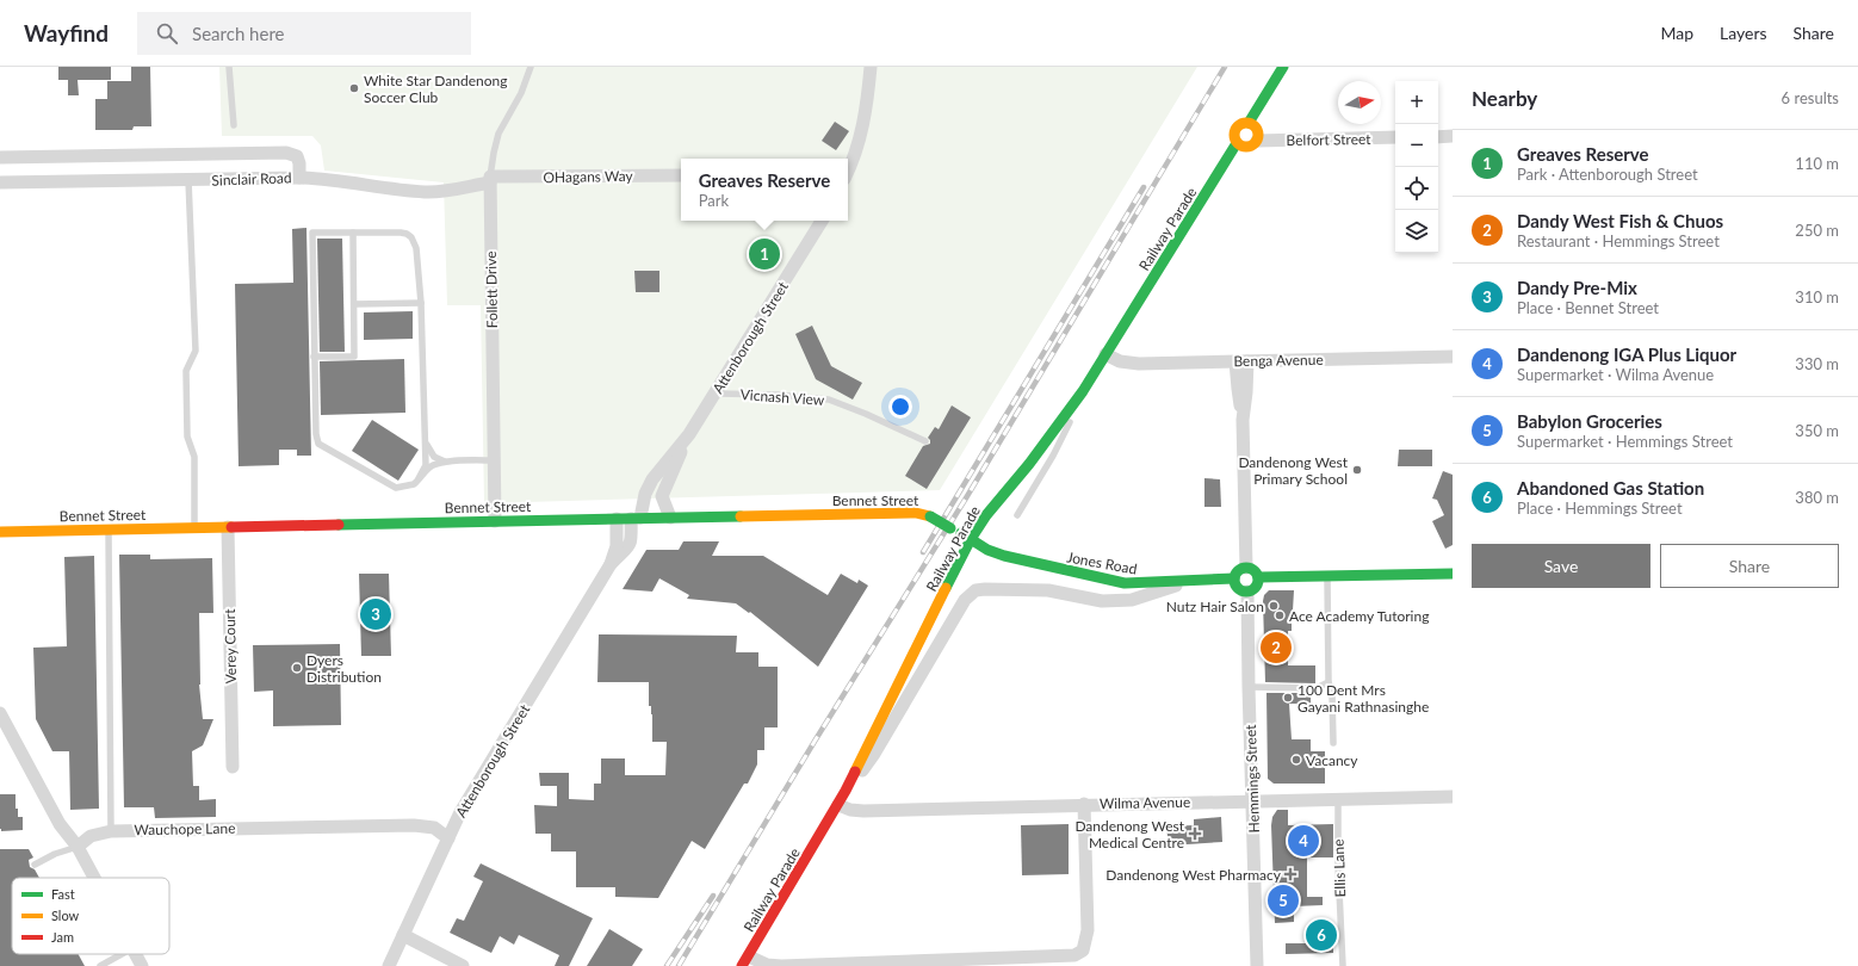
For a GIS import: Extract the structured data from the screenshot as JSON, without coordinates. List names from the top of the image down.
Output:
{
  "streets": {
    "main road": ["Railway Parade", "Bennet Street", "Jones Road"],
    "street": [
      "Belfort Street",
      "OHagans Way",
      "Sinclair Road",
      "Follett Drive",
      "Attenborough Street",
      "Benga Avenue",
      "Verey Court",
      "Hemmings Street",
      "Wilma Avenue",
      "Wauchope Lane"
    ],
    "lane": ["Vicnash View", "Ellis Lane"]
  },
  "crossings": [
    ["Belfort Street", "Railway Parade"],
    ["OHagans Way", "Sinclair Road"],
    ["OHagans Way", "Follett Drive"],
    ["Railway Parade", "Benga Avenue"],
    ["Railway Parade", "Bennet Street"],
    ["Railway Parade", "Jones Road"],
    ["Railway Parade", "Wilma Avenue"],
    ["Follett Drive", "Bennet Street"],
    ["Attenborough Street", "Vicnash View"],
    ["Attenborough Street", "Bennet Street"],
    ["Attenborough Street", "Wauchope Lane"],
    ["Bennet Street", "Jones Road"],
    ["Bennet Street", "Verey Court"],
    ["Jones Road", "Hemmings Street"],
    ["Hemmings Street", "Wilma Avenue"],
    ["Wilma Avenue", "Ellis Lane"]
  ],
  "places": {
    "other": [
      "White Star Dandenong Soccer Club",
      "Dandenong West Primary School",
      "Nutz Hair Salon",
      "Ace Academy Tutoring",
      "Dyers Distribution",
      "100 Dent Mrs Gayani Rathnasinghe",
      "Vacancy"
    ],
    "health": ["Dandenong West Medical Centre", "Dandenong West Pharmacy"]
  },
  "legend": ["Fast", "Slow", "Jam"],
  "north": "right",
  "page": {
    "header": "Wayfind",
    "search": "Search here",
    "nav": ["Map", "Layers", "Share"],
    "heading": ["Nearby", "6 results"],
    "map_buttons": ["+", "−"],
    "list": [
      {
        "mark": "1",
        "name": "Greaves Reserve",
        "note": "Park · Attenborough Street",
        "value": "110 m"
      },
      {
        "mark": "2",
        "name": "Dandy West Fish & Chuos",
        "note": "Restaurant · Hemmings Street",
        "value": "250 m"
      },
      {
        "mark": "3",
        "name": "Dandy Pre-Mix",
        "note": "Place · Bennet Street",
        "value": "310 m"
      },
      {
        "mark": "4",
        "name": "Dandenong IGA Plus Liquor",
        "note": "Supermarket · Wilma Avenue",
        "value": "330 m"
      },
      {
        "mark": "5",
        "name": "Babylon Groceries",
        "note": "Supermarket · Hemmings Street",
        "value": "350 m"
      },
      {
        "mark": "6",
        "name": "Abandoned Gas Station",
        "note": "Place · Hemmings Street",
        "value": "380 m"
      }
    ],
    "popup": ["Greaves Reserve", "Park"],
    "pins": [
      "1",
      "3",
      "2",
      "4",
      "5",
      "6"
    ],
    "buttons": ["Save", "Share"]
  }
}
